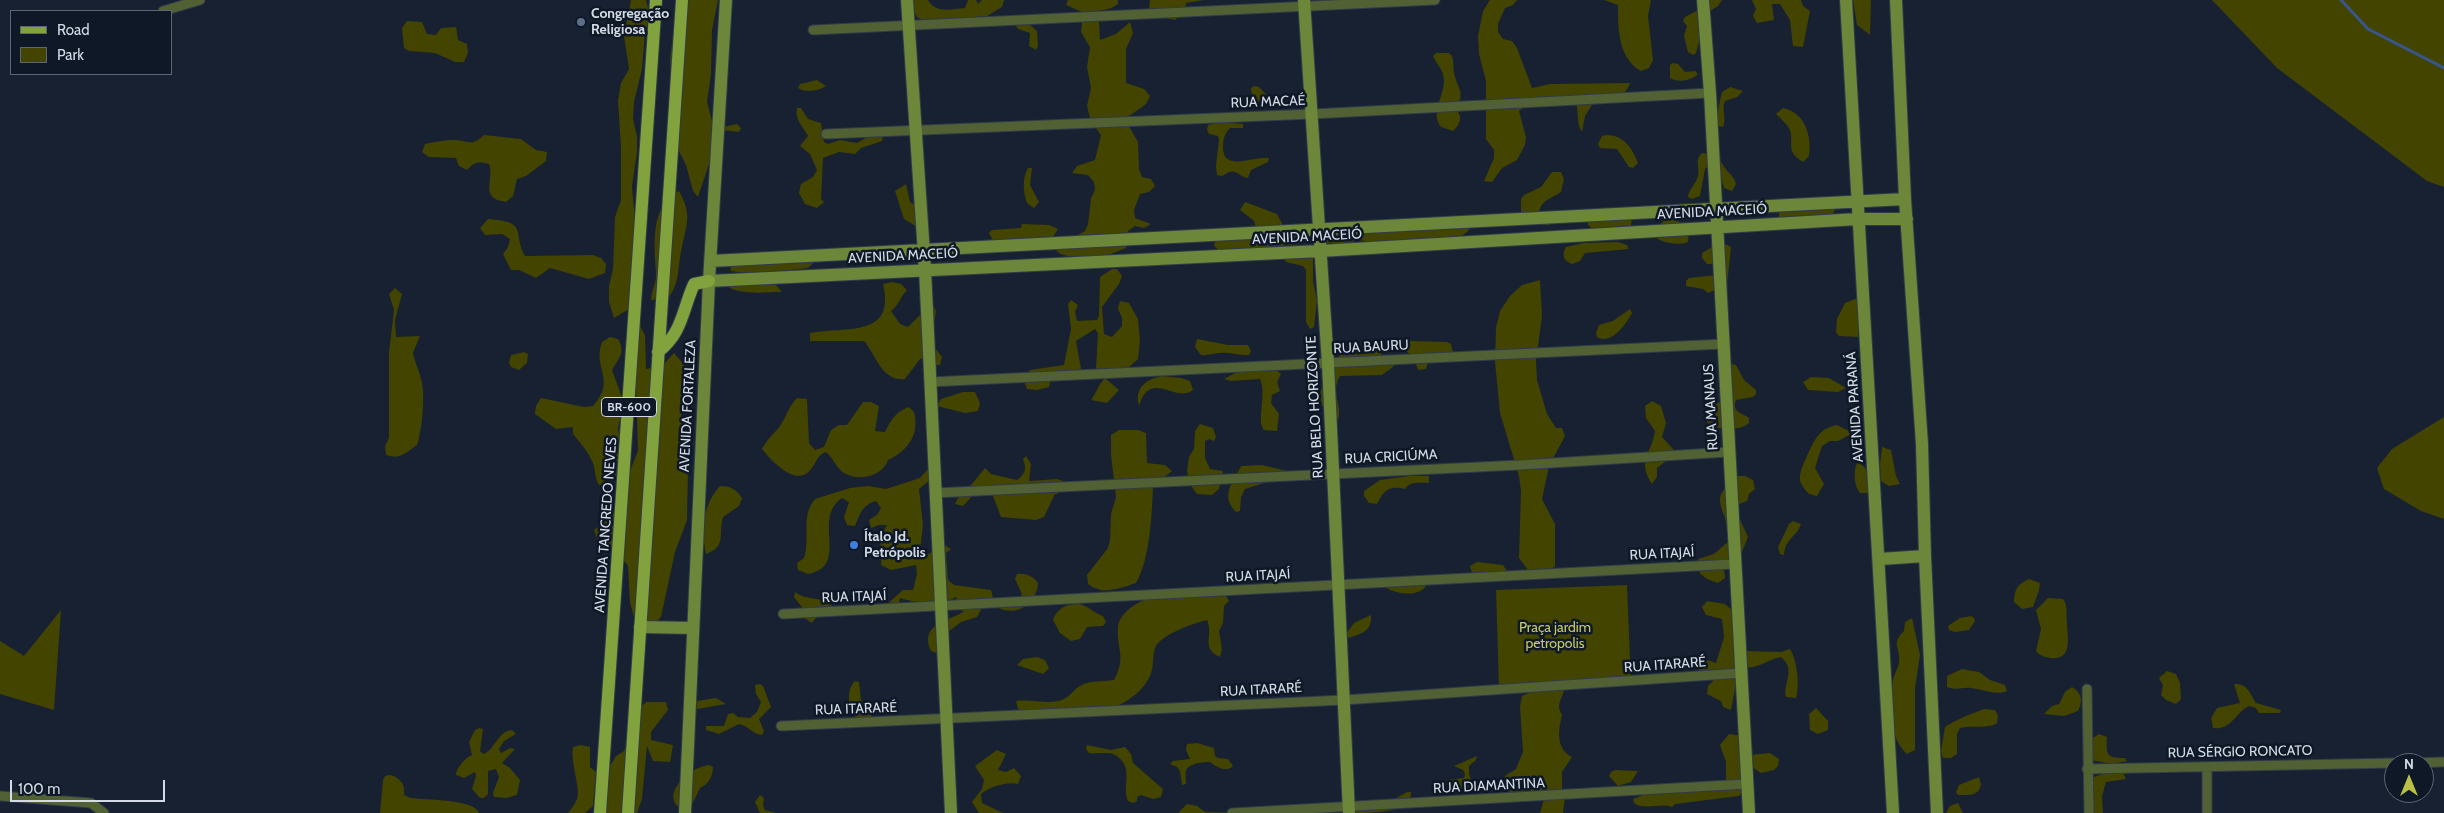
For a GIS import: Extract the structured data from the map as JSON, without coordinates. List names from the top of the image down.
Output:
{
  "streets": {
    "main road": ["BR-600", "AVENIDA TANCREDO NEVES"],
    "street": [
      "RUA MACAÉ",
      "AVENIDA MACEIÓ",
      "RUA BAURU",
      "AVENIDA FORTALEZA",
      "RUA BELO HORIZONTE",
      "RUA MANAUS",
      "AVENIDA PARANÁ",
      "RUA CRICIÚMA",
      "RUA ITAJAÍ",
      "RUA ITARARÉ",
      "RUA SÉRGIO RONCATO",
      "RUA DIAMANTINA"
    ]
  },
  "crossings": [
    ["RUA MACAÉ", "RUA BELO HORIZONTE"],
    ["RUA MACAÉ", "RUA MANAUS"],
    ["AVENIDA MACEIÓ", "AVENIDA FORTALEZA"],
    ["AVENIDA MACEIÓ", "RUA BELO HORIZONTE"],
    ["AVENIDA MACEIÓ", "RUA MANAUS"],
    ["AVENIDA MACEIÓ", "AVENIDA PARANÁ"],
    ["RUA BAURU", "RUA BELO HORIZONTE"],
    ["RUA BAURU", "RUA MANAUS"],
    ["RUA BELO HORIZONTE", "RUA CRICIÚMA"],
    ["RUA BELO HORIZONTE", "RUA ITAJAÍ"],
    ["RUA BELO HORIZONTE", "RUA ITARARÉ"],
    ["RUA BELO HORIZONTE", "RUA DIAMANTINA"],
    ["RUA MANAUS", "RUA CRICIÚMA"],
    ["RUA MANAUS", "RUA ITAJAÍ"],
    ["RUA MANAUS", "RUA ITARARÉ"],
    ["RUA MANAUS", "RUA DIAMANTINA"]
  ],
  "parks": ["Praça jardim petropolis"],
  "places": ["Congregação Religiosa", "Ítalo Jd. Petrópolis"],
  "legend": ["Road", "Park"],
  "scale_bar": "100 m",
  "north": "top"
}
